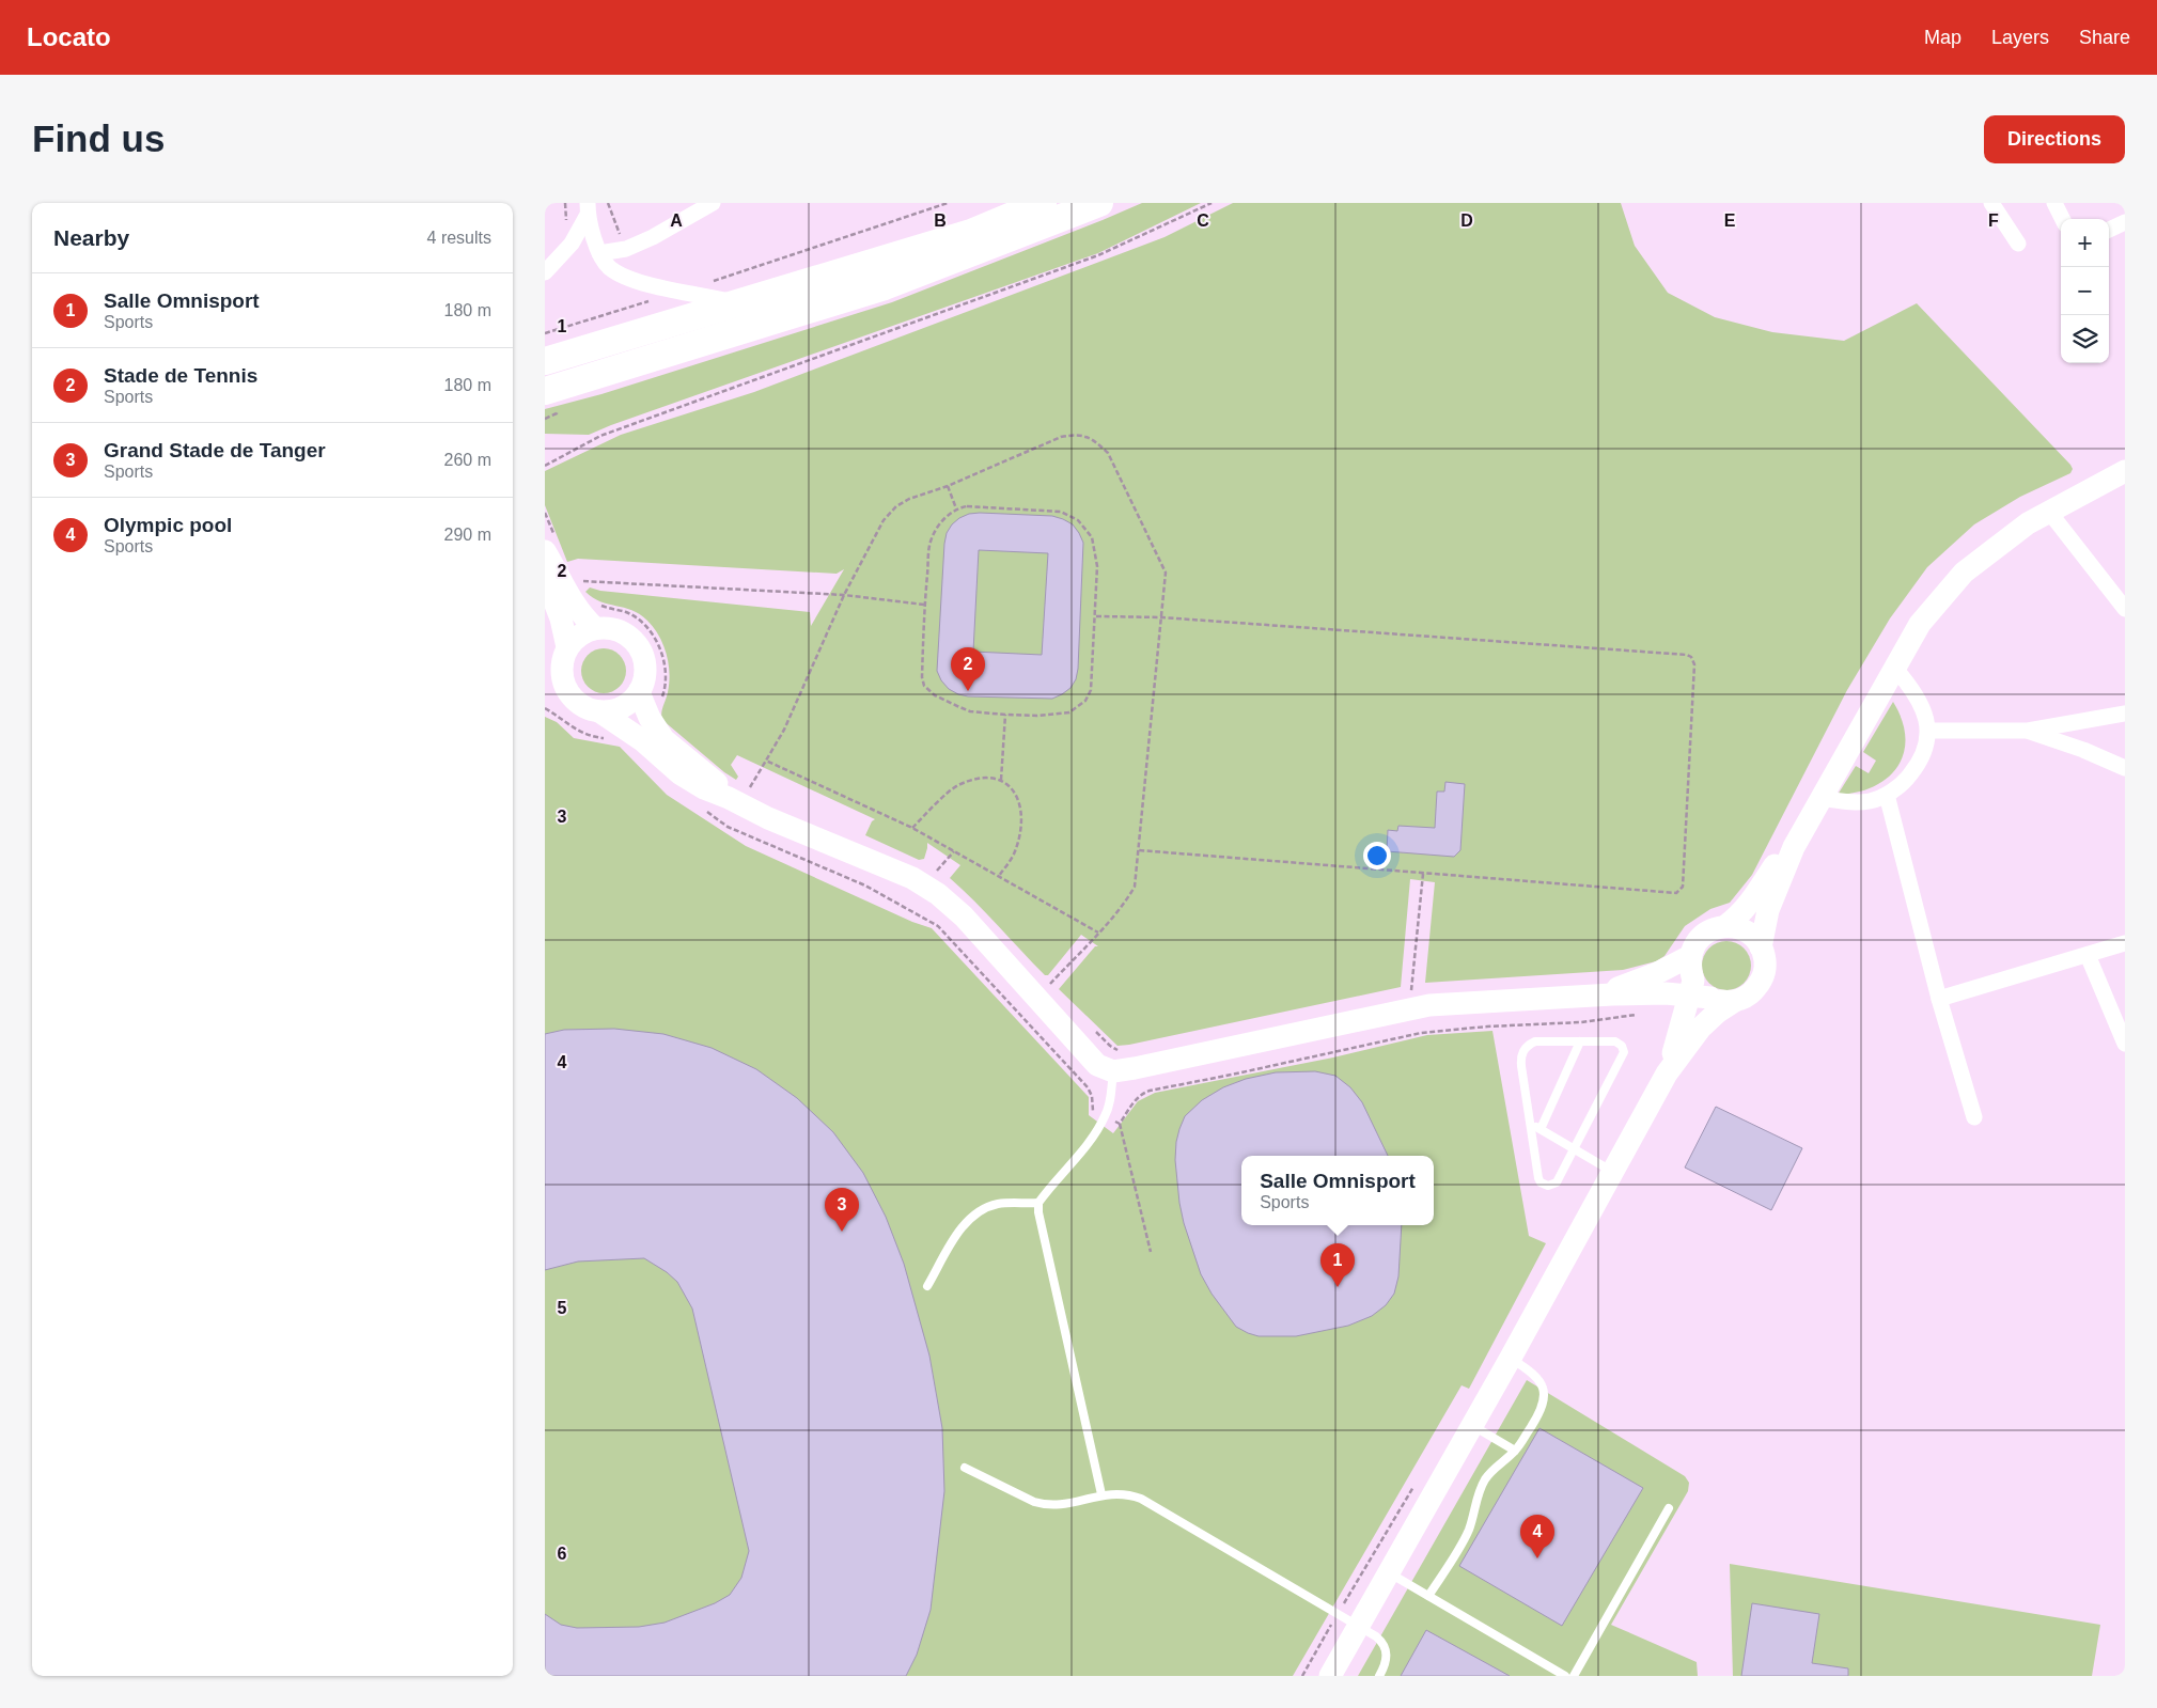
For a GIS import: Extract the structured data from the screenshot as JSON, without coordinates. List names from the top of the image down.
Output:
{
  "page": {
    "header": "Locato",
    "nav": ["Map", "Layers", "Share"],
    "buttons": "Directions",
    "title": "Find us",
    "heading": ["Nearby", "4 results"],
    "map_buttons": ["+", "−"],
    "list": [
      {
        "mark": "1",
        "name": "Salle Omnisport",
        "note": "Sports",
        "value": "180 m"
      },
      {
        "mark": "2",
        "name": "Stade de Tennis",
        "note": "Sports",
        "value": "180 m"
      },
      {
        "mark": "3",
        "name": "Grand Stade de Tanger",
        "note": "Sports",
        "value": "260 m"
      },
      {
        "mark": "4",
        "name": "Olympic pool",
        "note": "Sports",
        "value": "290 m"
      }
    ],
    "pins": [
      "2",
      "3",
      "1",
      "4"
    ],
    "popup": ["Salle Omnisport", "Sports"]
  },
  "grid": {
    "columns": [
      "A",
      "B",
      "C",
      "D",
      "E",
      "F"
    ],
    "rows": [
      "1",
      "2",
      "3",
      "4",
      "5",
      "6"
    ]
  }
}
